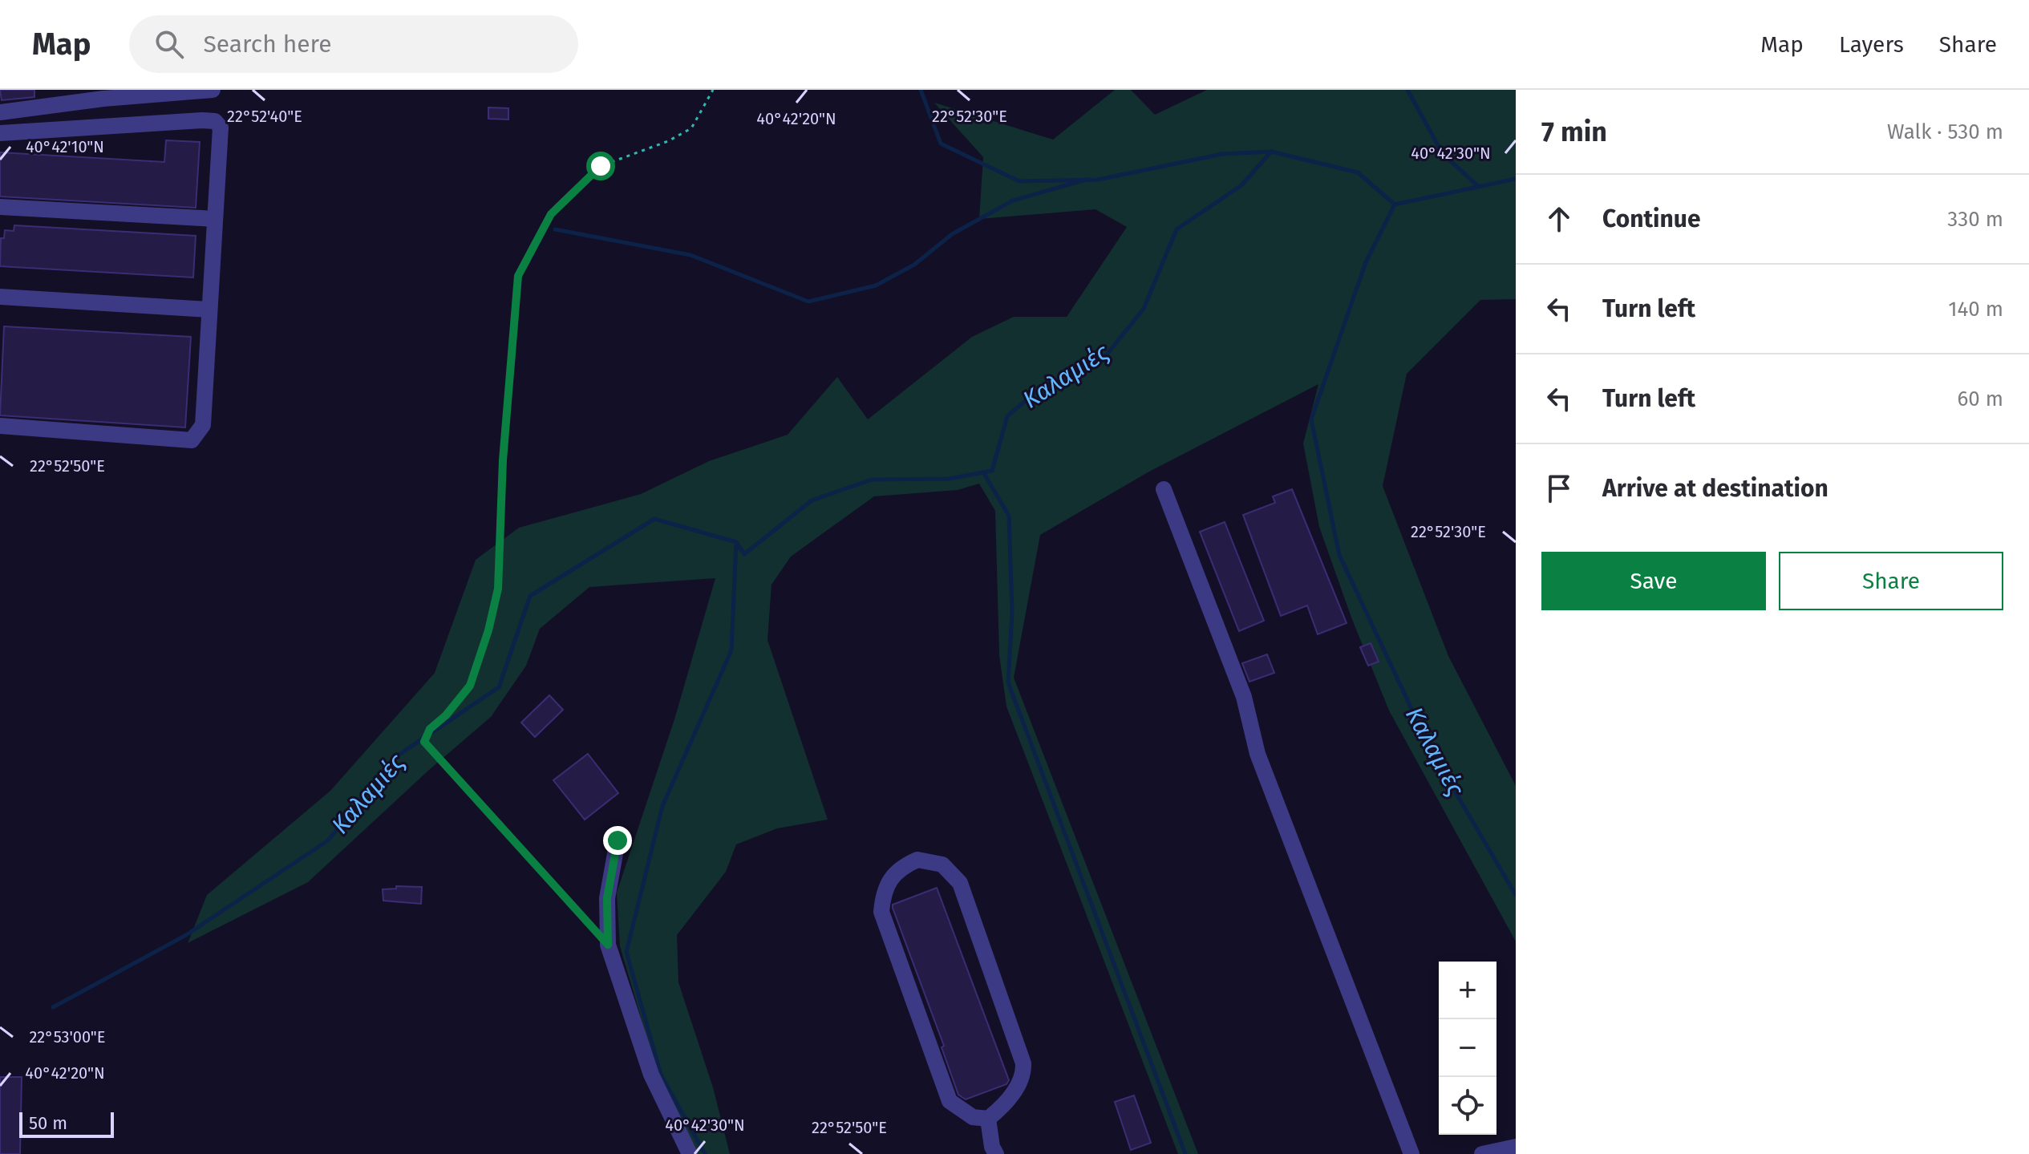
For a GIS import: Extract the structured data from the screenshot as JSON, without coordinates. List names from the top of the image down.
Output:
{
  "water": ["Καλαμιές"],
  "scale_bar": "50 m",
  "page": {
    "header": "Map",
    "search": "Search here",
    "nav": ["Map", "Layers", "Share"],
    "heading": ["7 min", "Walk · 530 m"],
    "list": [
      ["Continue", "330 m"],
      ["Turn left", "140 m"],
      ["Turn left", "60 m"],
      "Arrive at destination"
    ],
    "buttons": ["Save", "Share"],
    "map_buttons": ["+", "−"],
    "scale": "50 m"
  },
  "coordinates": [
    "22°52'40\"E",
    "22°52'30\"E",
    "40°42'20\"N",
    "40°42'10\"N",
    "40°42'30\"N",
    "22°52'50\"E",
    "22°53'00\"E"
  ]
}
